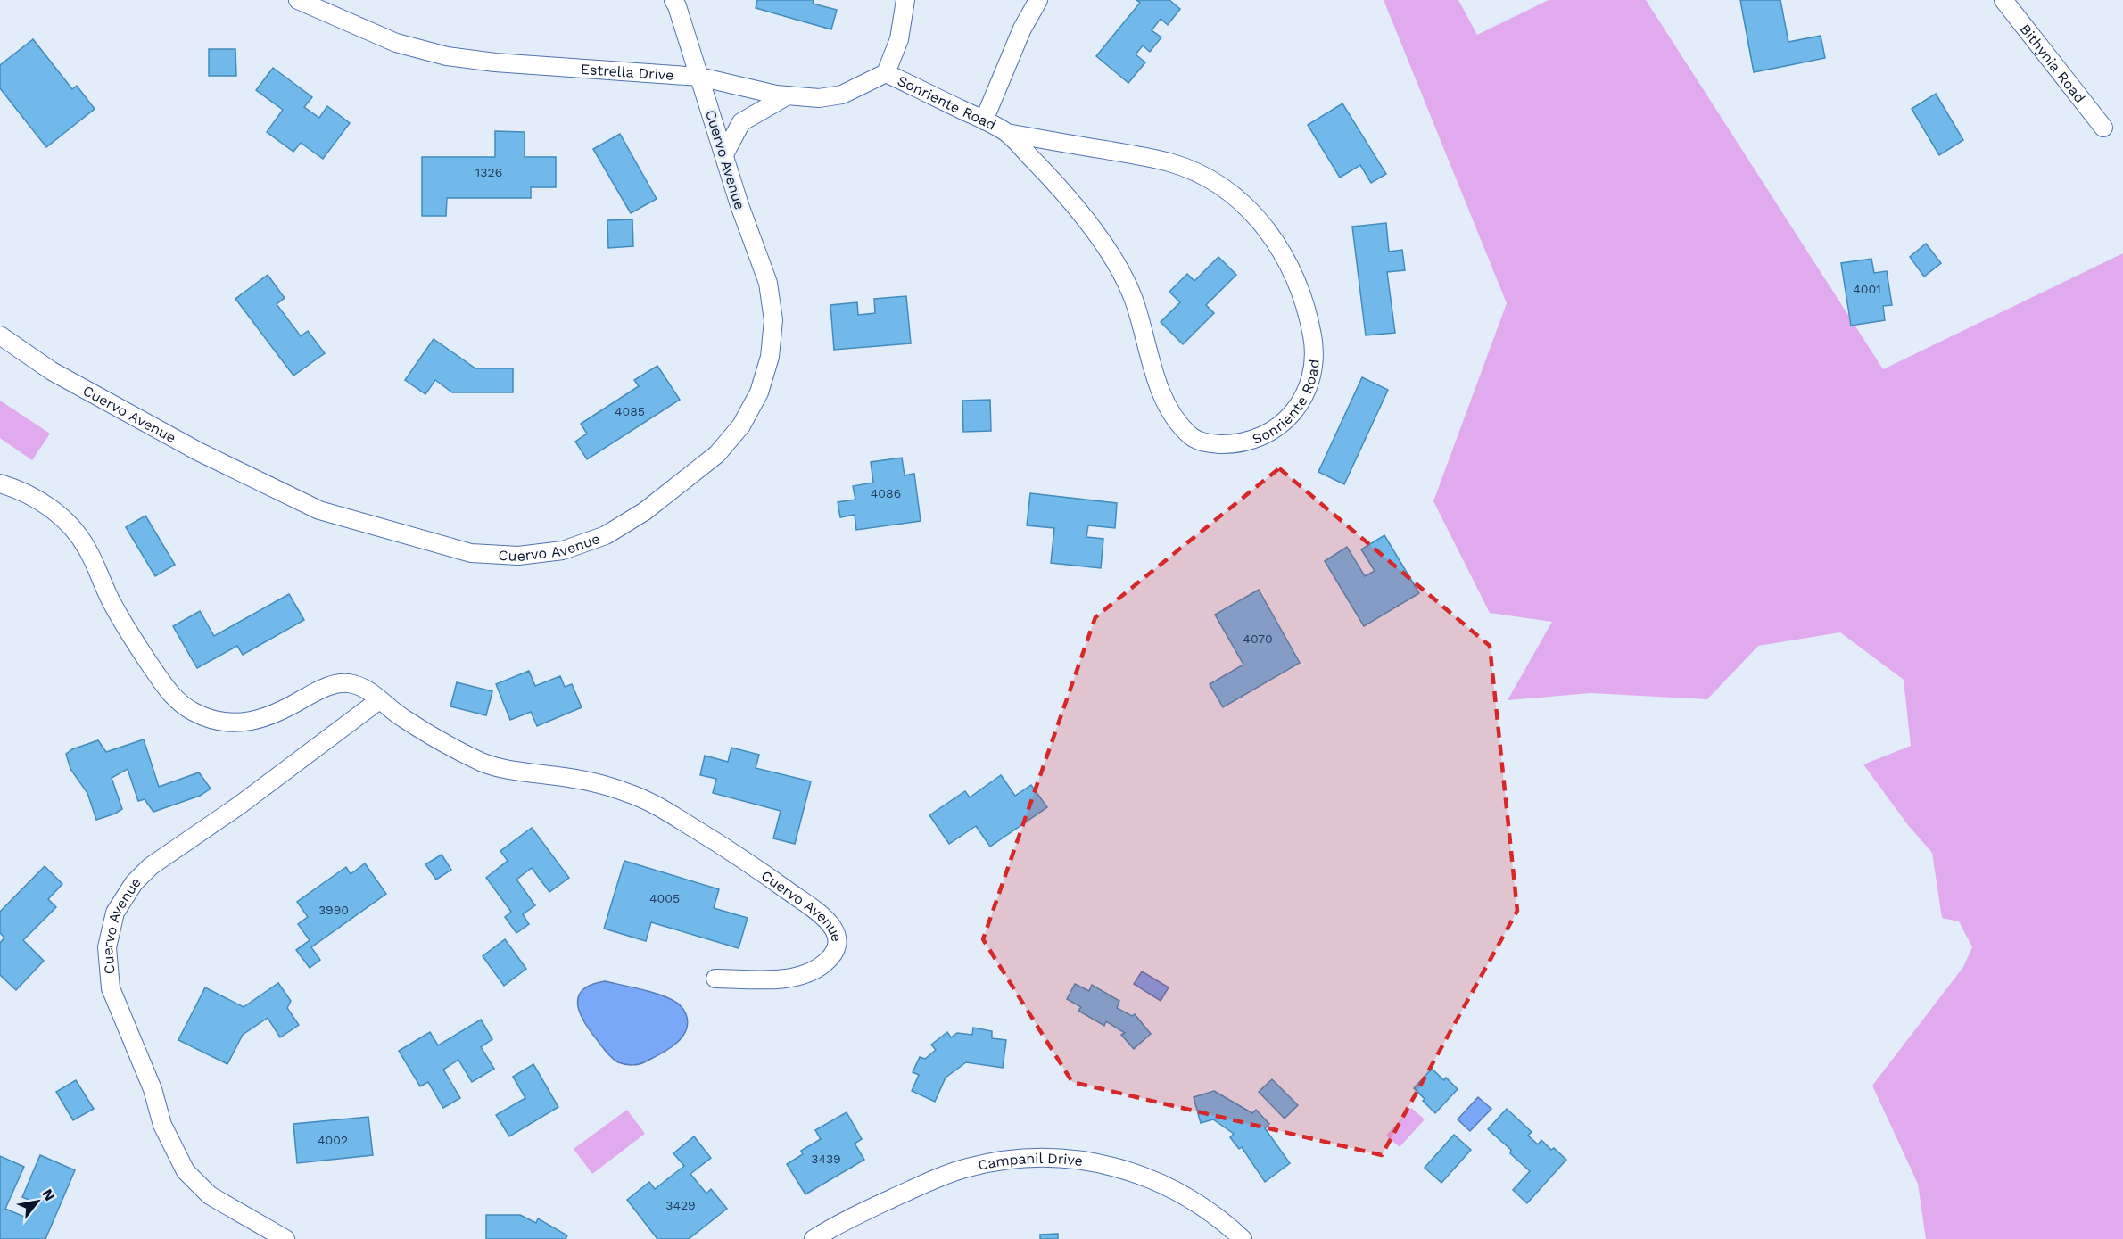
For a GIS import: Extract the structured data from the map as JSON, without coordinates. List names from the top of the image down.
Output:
{
  "streets": {
    "street": [
      "Bithynia Road",
      "Estrella Drive",
      "Sonriente Road",
      "Cuervo Avenue",
      "Campanil Drive"
    ]
  },
  "crossings": [
    ["Estrella Drive", "Sonriente Road"],
    ["Estrella Drive", "Cuervo Avenue"]
  ],
  "house_numbers": [
    "1326",
    "4001",
    "4085",
    "4086",
    "4070",
    "4005",
    "3990",
    "4002",
    "3439",
    "3429"
  ],
  "north": "top right"
}
